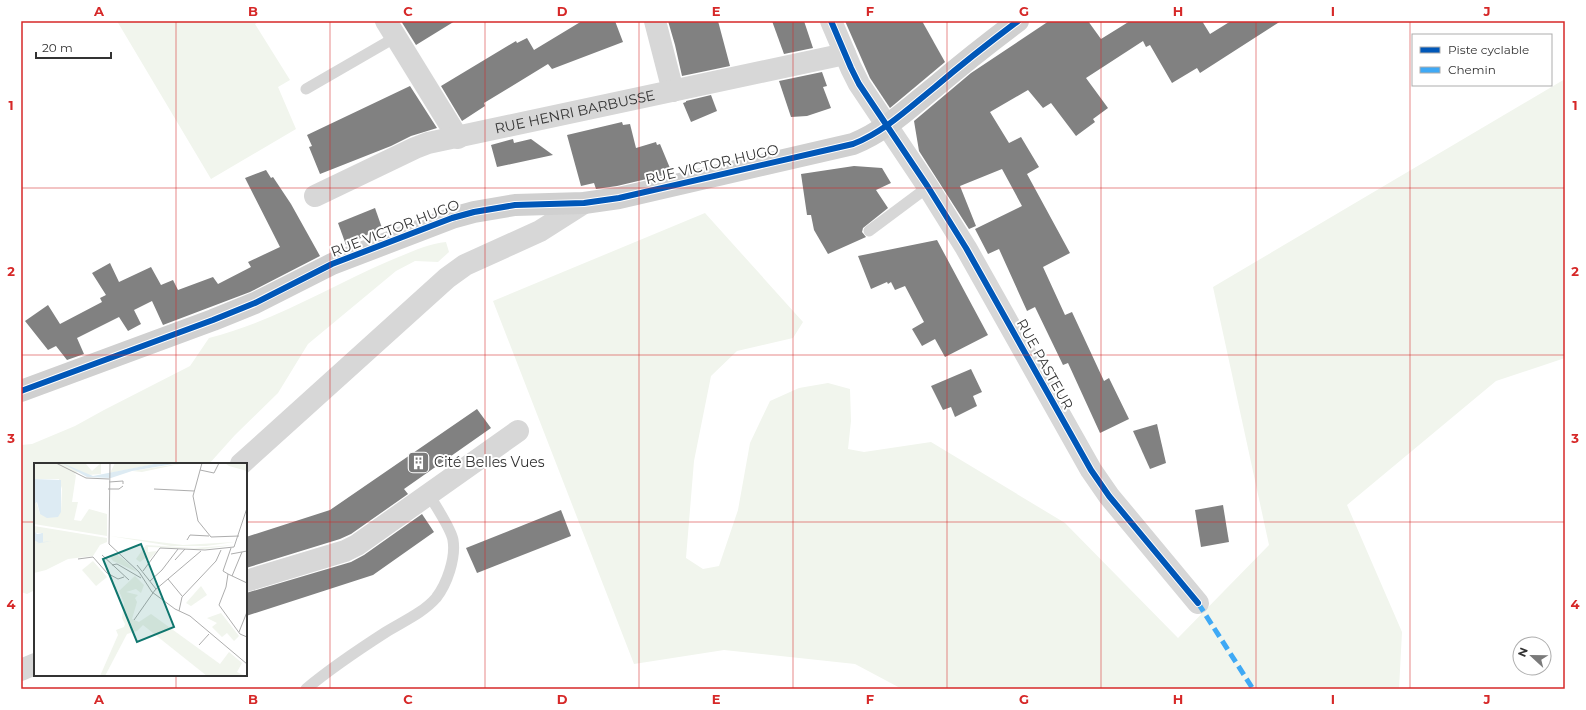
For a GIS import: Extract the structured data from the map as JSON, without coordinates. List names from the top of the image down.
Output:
{
  "streets": {
    "street": ["RUE HENRI BARBUSSE", "RUE VICTOR HUGO", "RUE PASTEUR"]
  },
  "crossings": [
    ["RUE HENRI BARBUSSE", "RUE PASTEUR"],
    ["RUE VICTOR HUGO", "RUE PASTEUR"]
  ],
  "places": {
    "building": ["Cité Belles Vues"]
  },
  "legend": ["Piste cyclable", "Chemin"],
  "scale_bar": "20 m",
  "north": "left",
  "grid": {
    "columns": [
      "A",
      "B",
      "C",
      "D",
      "E",
      "F",
      "G",
      "H",
      "I",
      "J"
    ],
    "rows": [
      "1",
      "2",
      "3",
      "4"
    ]
  }
}
